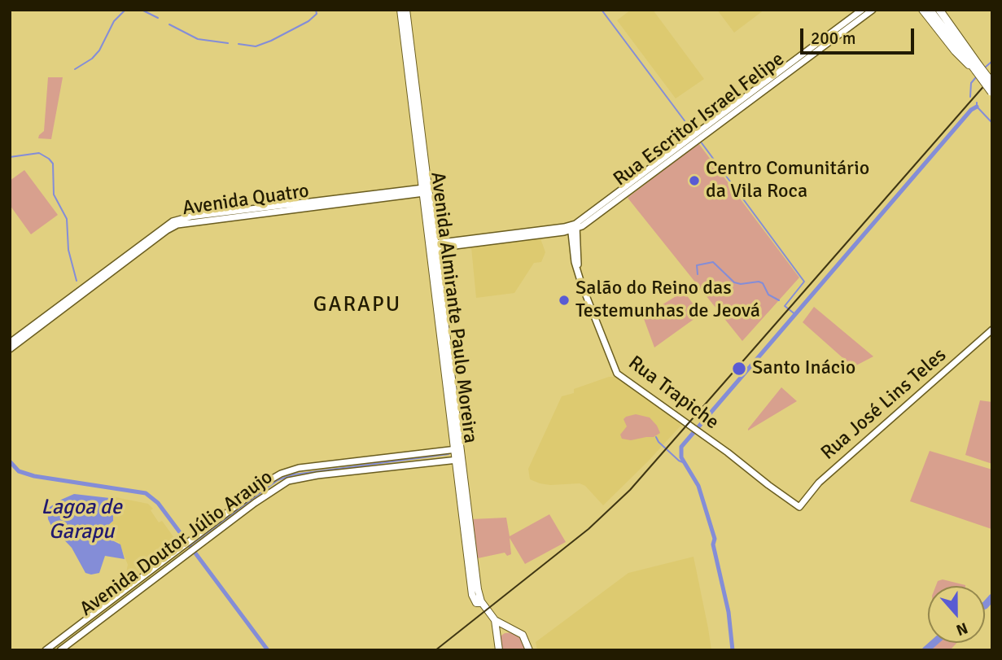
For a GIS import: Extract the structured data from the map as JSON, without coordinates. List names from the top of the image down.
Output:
{
  "streets": {
    "main road": ["Avenida Almirante Paulo Moreira"],
    "street": [
      "Rua Escritor Israel Felipe",
      "Avenida Quatro",
      "Rua Trapiche",
      "Rua José Lins Teles",
      "Avenida Doutor Júlio Araujo"
    ]
  },
  "crossings": [
    ["Rua Escritor Israel Felipe", "Rua Trapiche"],
    ["Avenida Quatro", "Avenida Almirante Paulo Moreira"],
    ["Avenida Almirante Paulo Moreira", "Avenida Doutor Júlio Araujo"],
    ["Rua Trapiche", "Rua José Lins Teles"]
  ],
  "districts": ["GARAPU"],
  "water": ["Lagoa de Garapu"],
  "places": ["Centro Comunitário da Vila Roca", "Salão do Reino das Testemunhas de Jeová", "Santo Inácio"],
  "scale_bar": "200 m",
  "north": "bottom"
}
